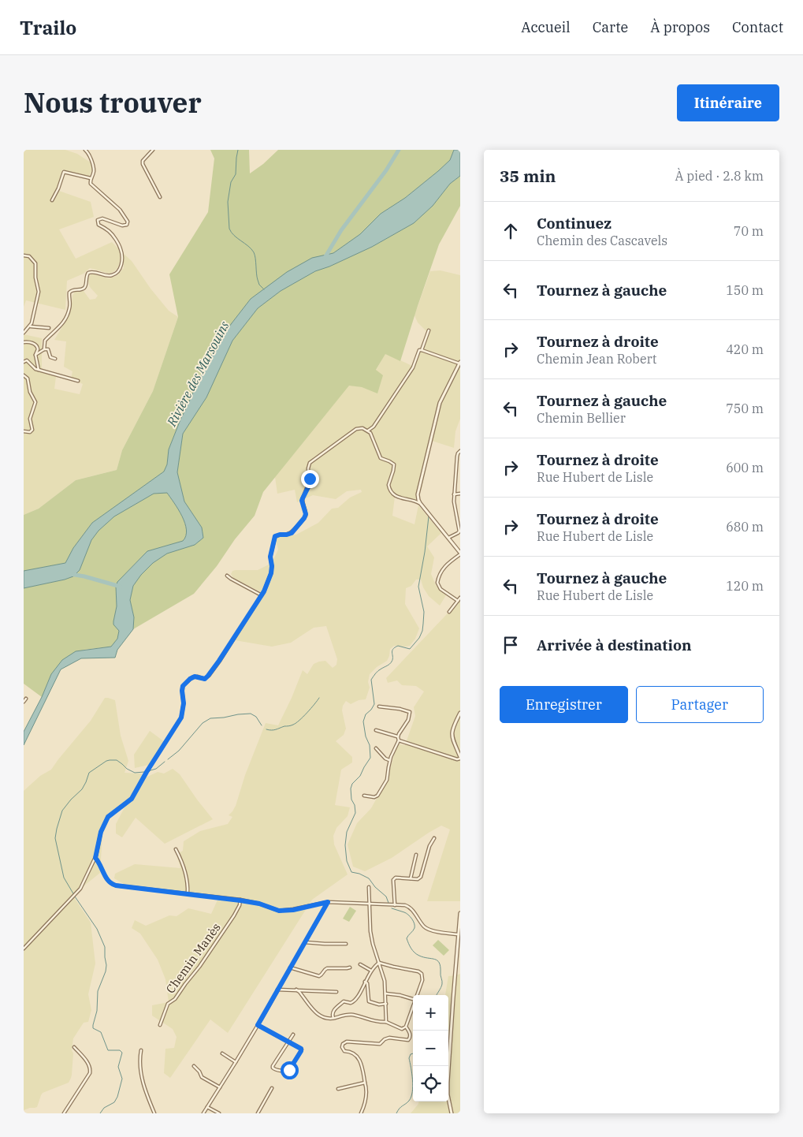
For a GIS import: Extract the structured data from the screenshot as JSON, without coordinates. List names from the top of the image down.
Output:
{
  "streets": {
    "street": ["Chemin Manès"]
  },
  "water": ["Rivière des Marsouins"],
  "page": {
    "header": "Trailo",
    "nav": [
      "Accueil",
      "Carte",
      "À propos",
      "Contact"
    ],
    "title": "Nous trouver",
    "buttons": [
      "Itinéraire",
      ["Enregistrer", "Partager"]
    ],
    "heading": ["35 min", "À pied · 2.8 km"],
    "list": [
      ["Continuez", "Chemin des Cascavels", "70 m"],
      ["Tournez à gauche", "150 m"],
      ["Tournez à droite", "Chemin Jean Robert", "420 m"],
      ["Tournez à gauche", "Chemin Bellier", "750 m"],
      ["Tournez à droite", "Rue Hubert de Lisle", "600 m"],
      ["Tournez à droite", "Rue Hubert de Lisle", "680 m"],
      ["Tournez à gauche", "Rue Hubert de Lisle", "120 m"],
      "Arrivée à destination"
    ],
    "map_buttons": ["+", "−"]
  }
}
